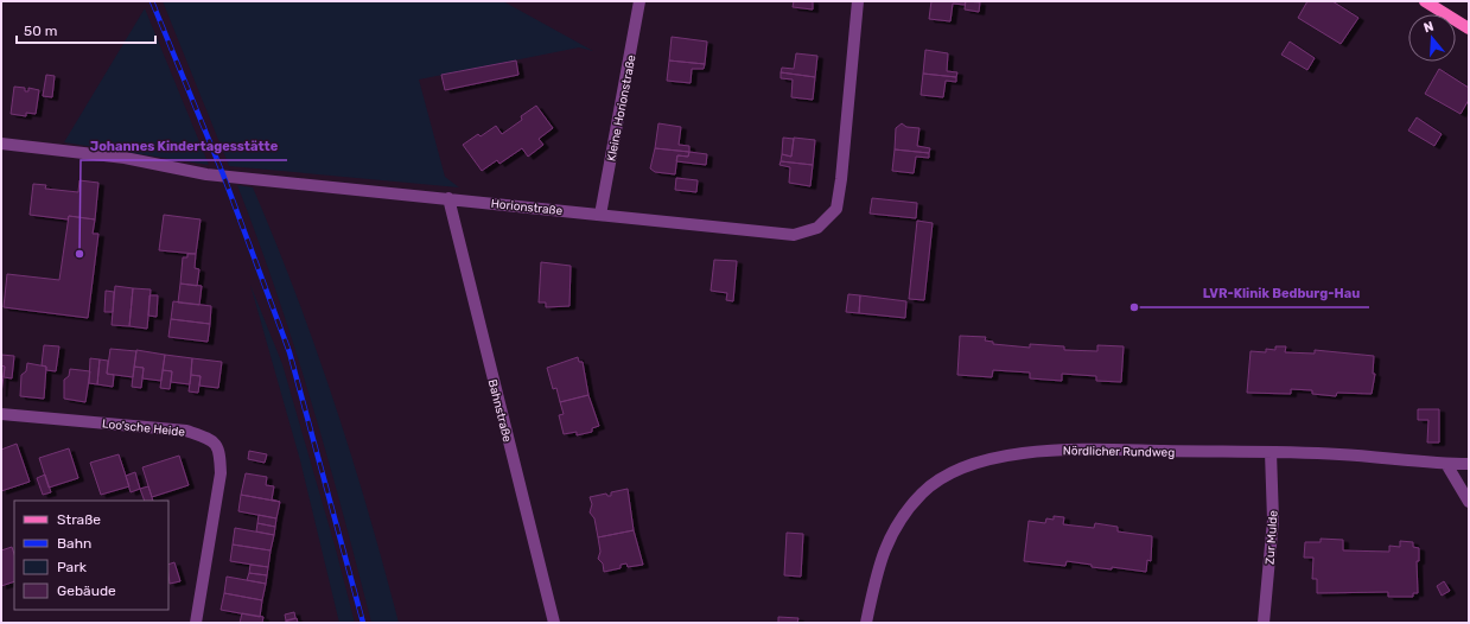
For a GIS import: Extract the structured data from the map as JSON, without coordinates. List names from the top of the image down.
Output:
{
  "streets": {
    "street": [
      "Kleine Horionstraße",
      "Horionstraße",
      "Bahnstraße",
      "Loo'sche Heide",
      "Nördlicher Rundweg",
      "Zur Mulde"
    ]
  },
  "crossings": [
    ["Kleine Horionstraße", "Horionstraße"],
    ["Horionstraße", "Bahnstraße"],
    ["Nördlicher Rundweg", "Zur Mulde"]
  ],
  "places": ["Johannes Kindertagesstätte", "LVR-Klinik Bedburg-Hau"],
  "legend": [
    "Straße",
    "Bahn",
    "Park",
    "Gebäude"
  ],
  "scale_bar": "50 m",
  "north": "top"
}
